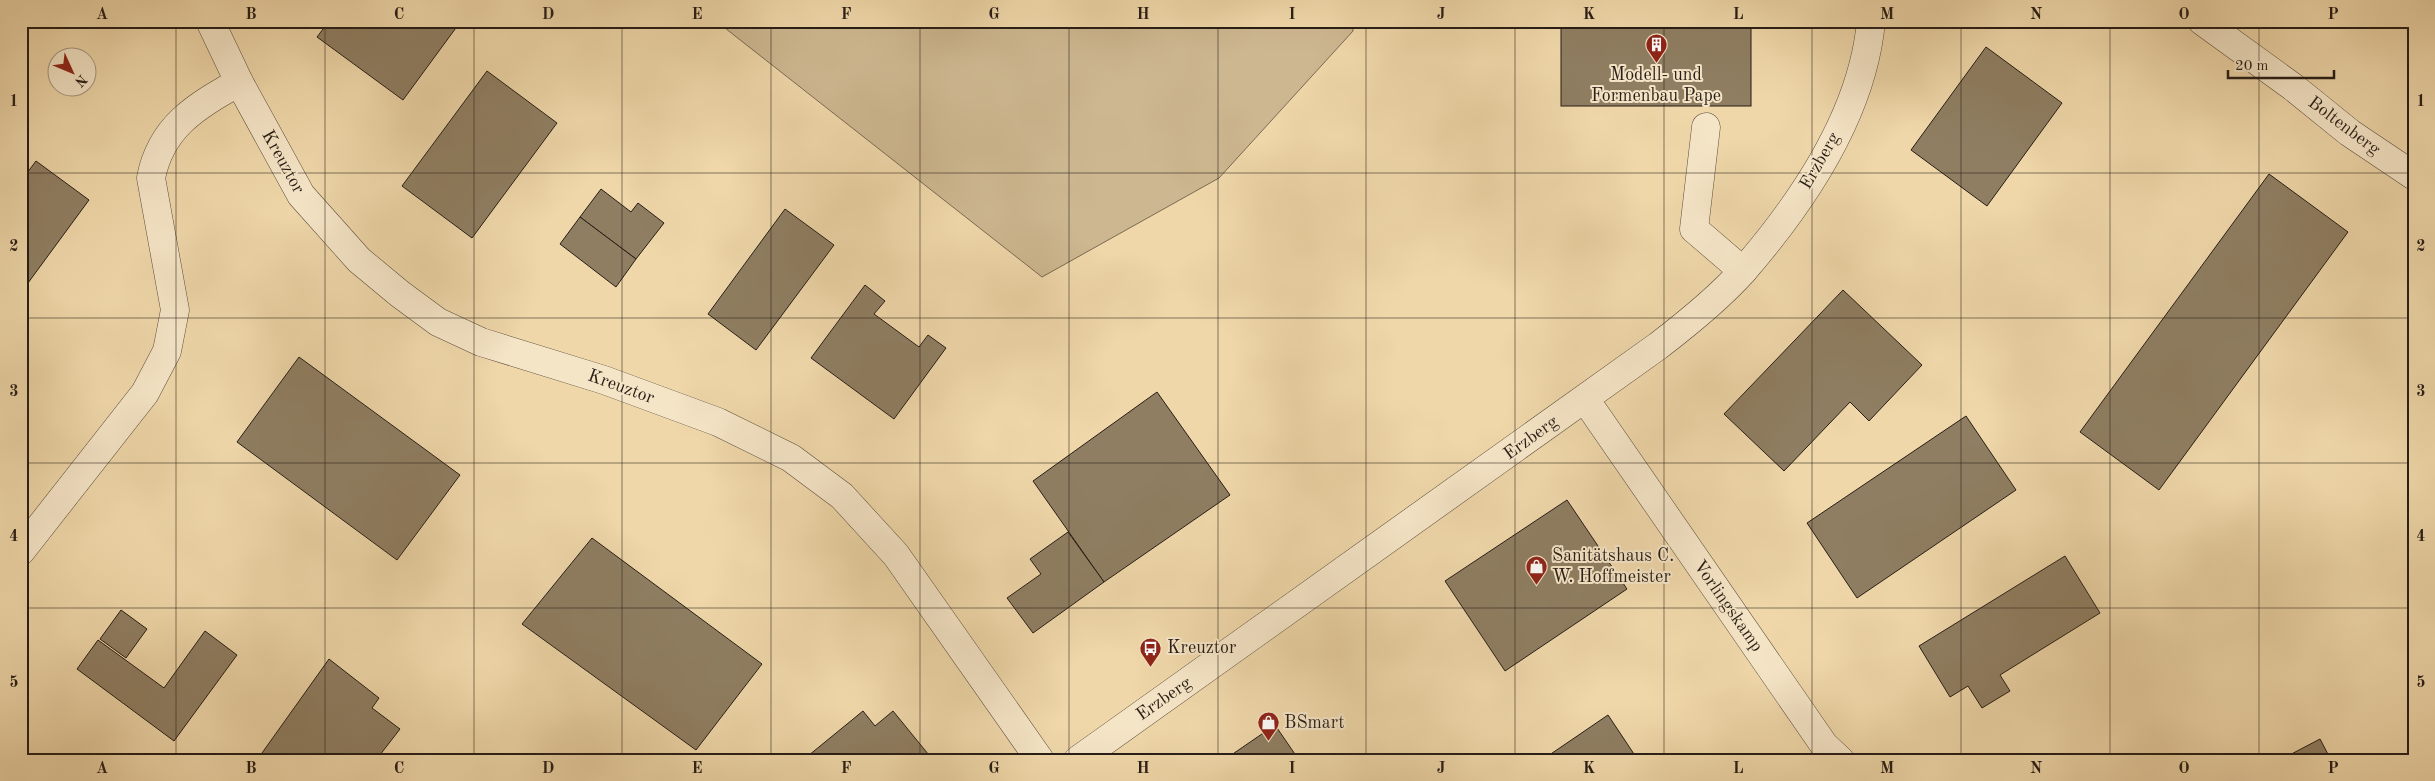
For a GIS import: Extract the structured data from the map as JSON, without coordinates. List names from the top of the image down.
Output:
{
  "streets": {
    "street": [
      "Boltenberg",
      "Erzberg",
      "Kreuztor",
      "Vorlingskamp"
    ]
  },
  "crossings": [
    ["Erzberg", "Vorlingskamp"]
  ],
  "places": {
    "building": ["Modell- und Formenbau Pape"],
    "shop": ["Sanitätshaus C. W. Hoffmeister", "BSmart"],
    "bus stop": ["Kreuztor"]
  },
  "scale_bar": "20 m",
  "north": "bottom right",
  "grid": {
    "columns": [
      "A",
      "B",
      "C",
      "D",
      "E",
      "F",
      "G",
      "H",
      "I",
      "J",
      "K",
      "L",
      "M",
      "N",
      "O",
      "P"
    ],
    "rows": [
      "1",
      "2",
      "3",
      "4",
      "5"
    ]
  }
}
